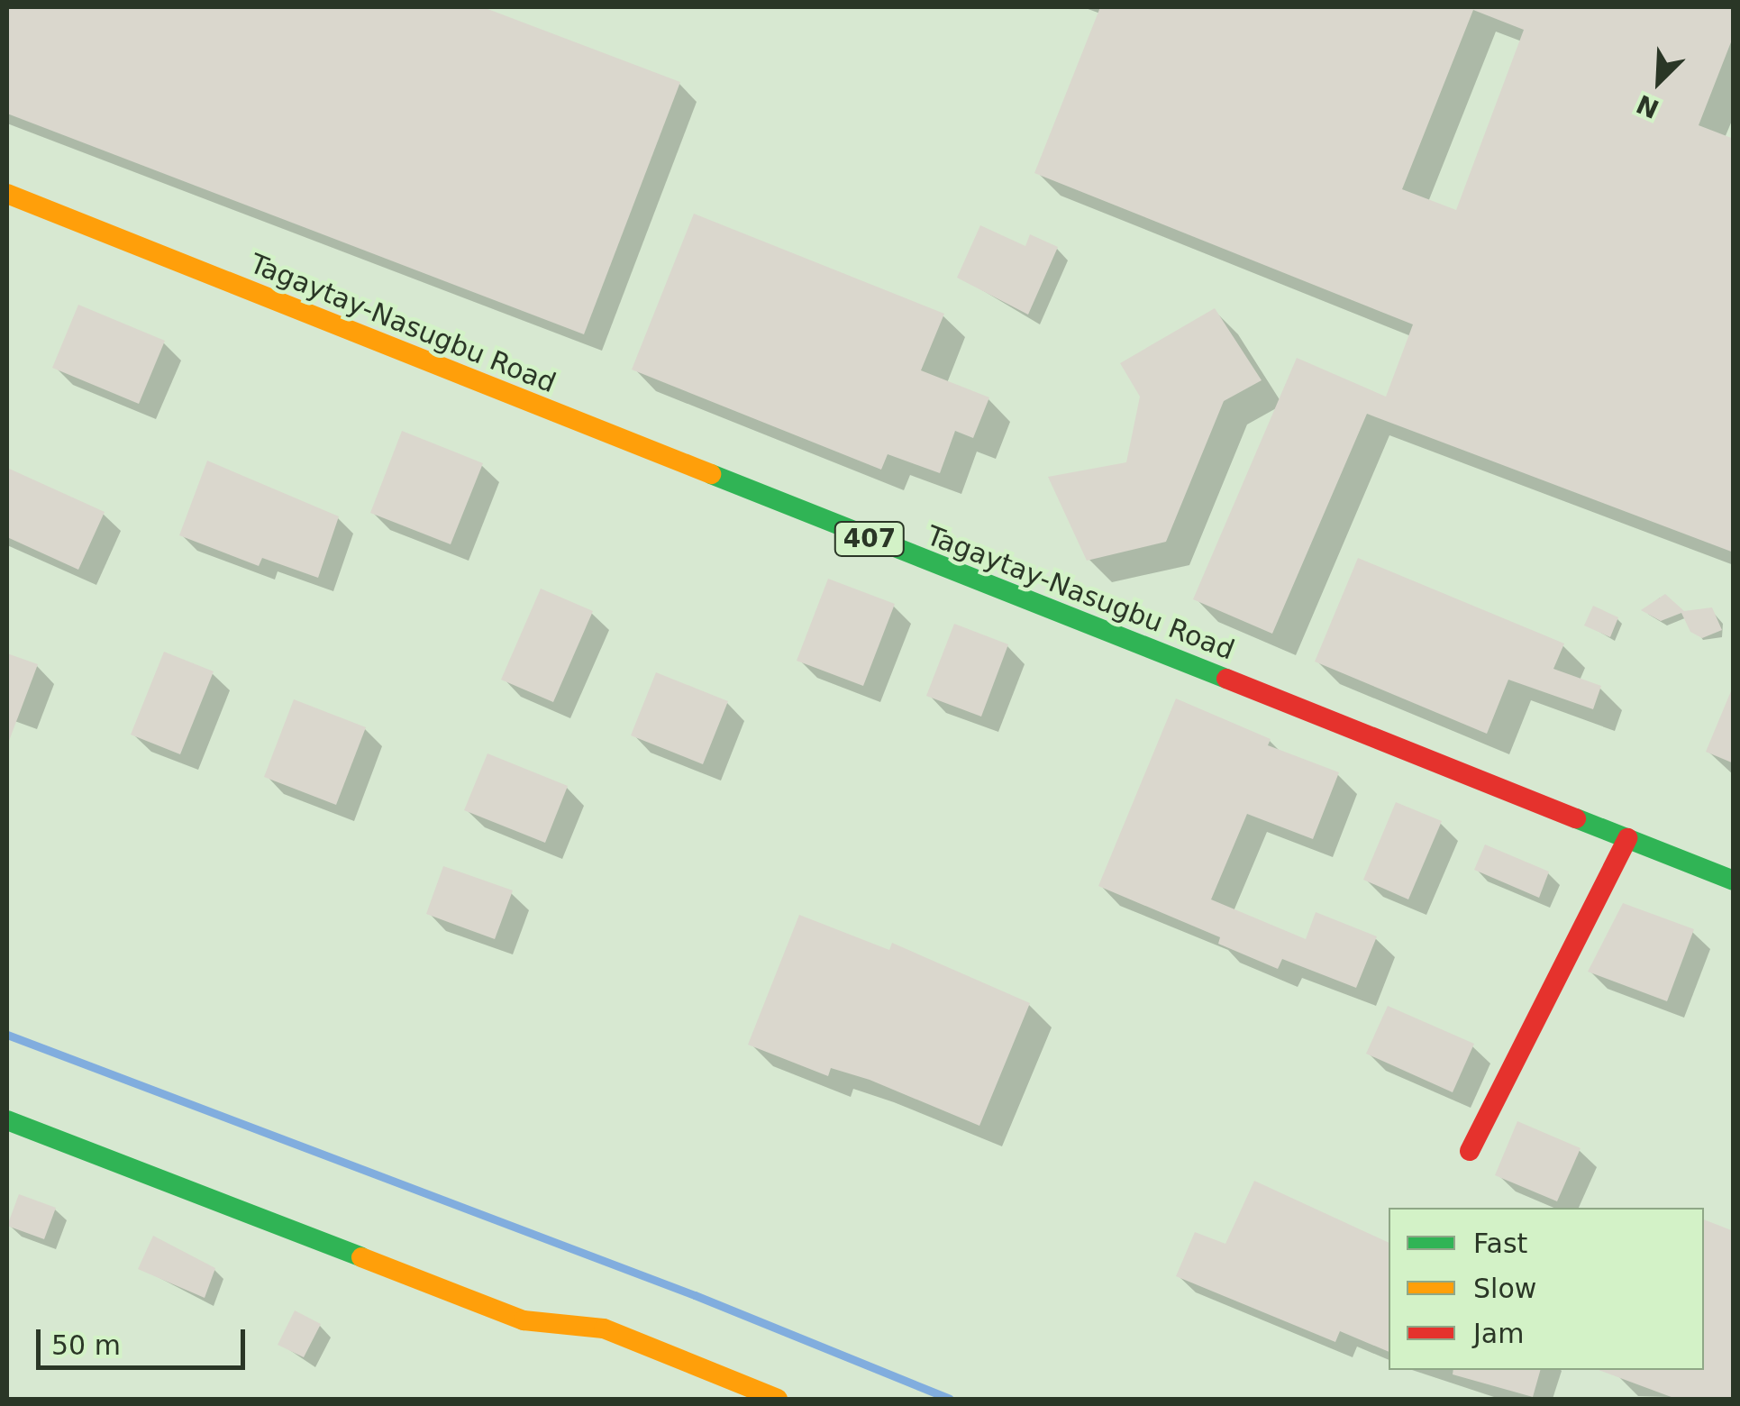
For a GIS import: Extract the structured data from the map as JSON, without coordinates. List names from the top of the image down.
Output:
{
  "streets": {
    "main road": ["Tagaytay-Nasugbu Road", "407"]
  },
  "legend": ["Fast", "Slow", "Jam"],
  "scale_bar": "50 m",
  "north": "bottom left"
}
